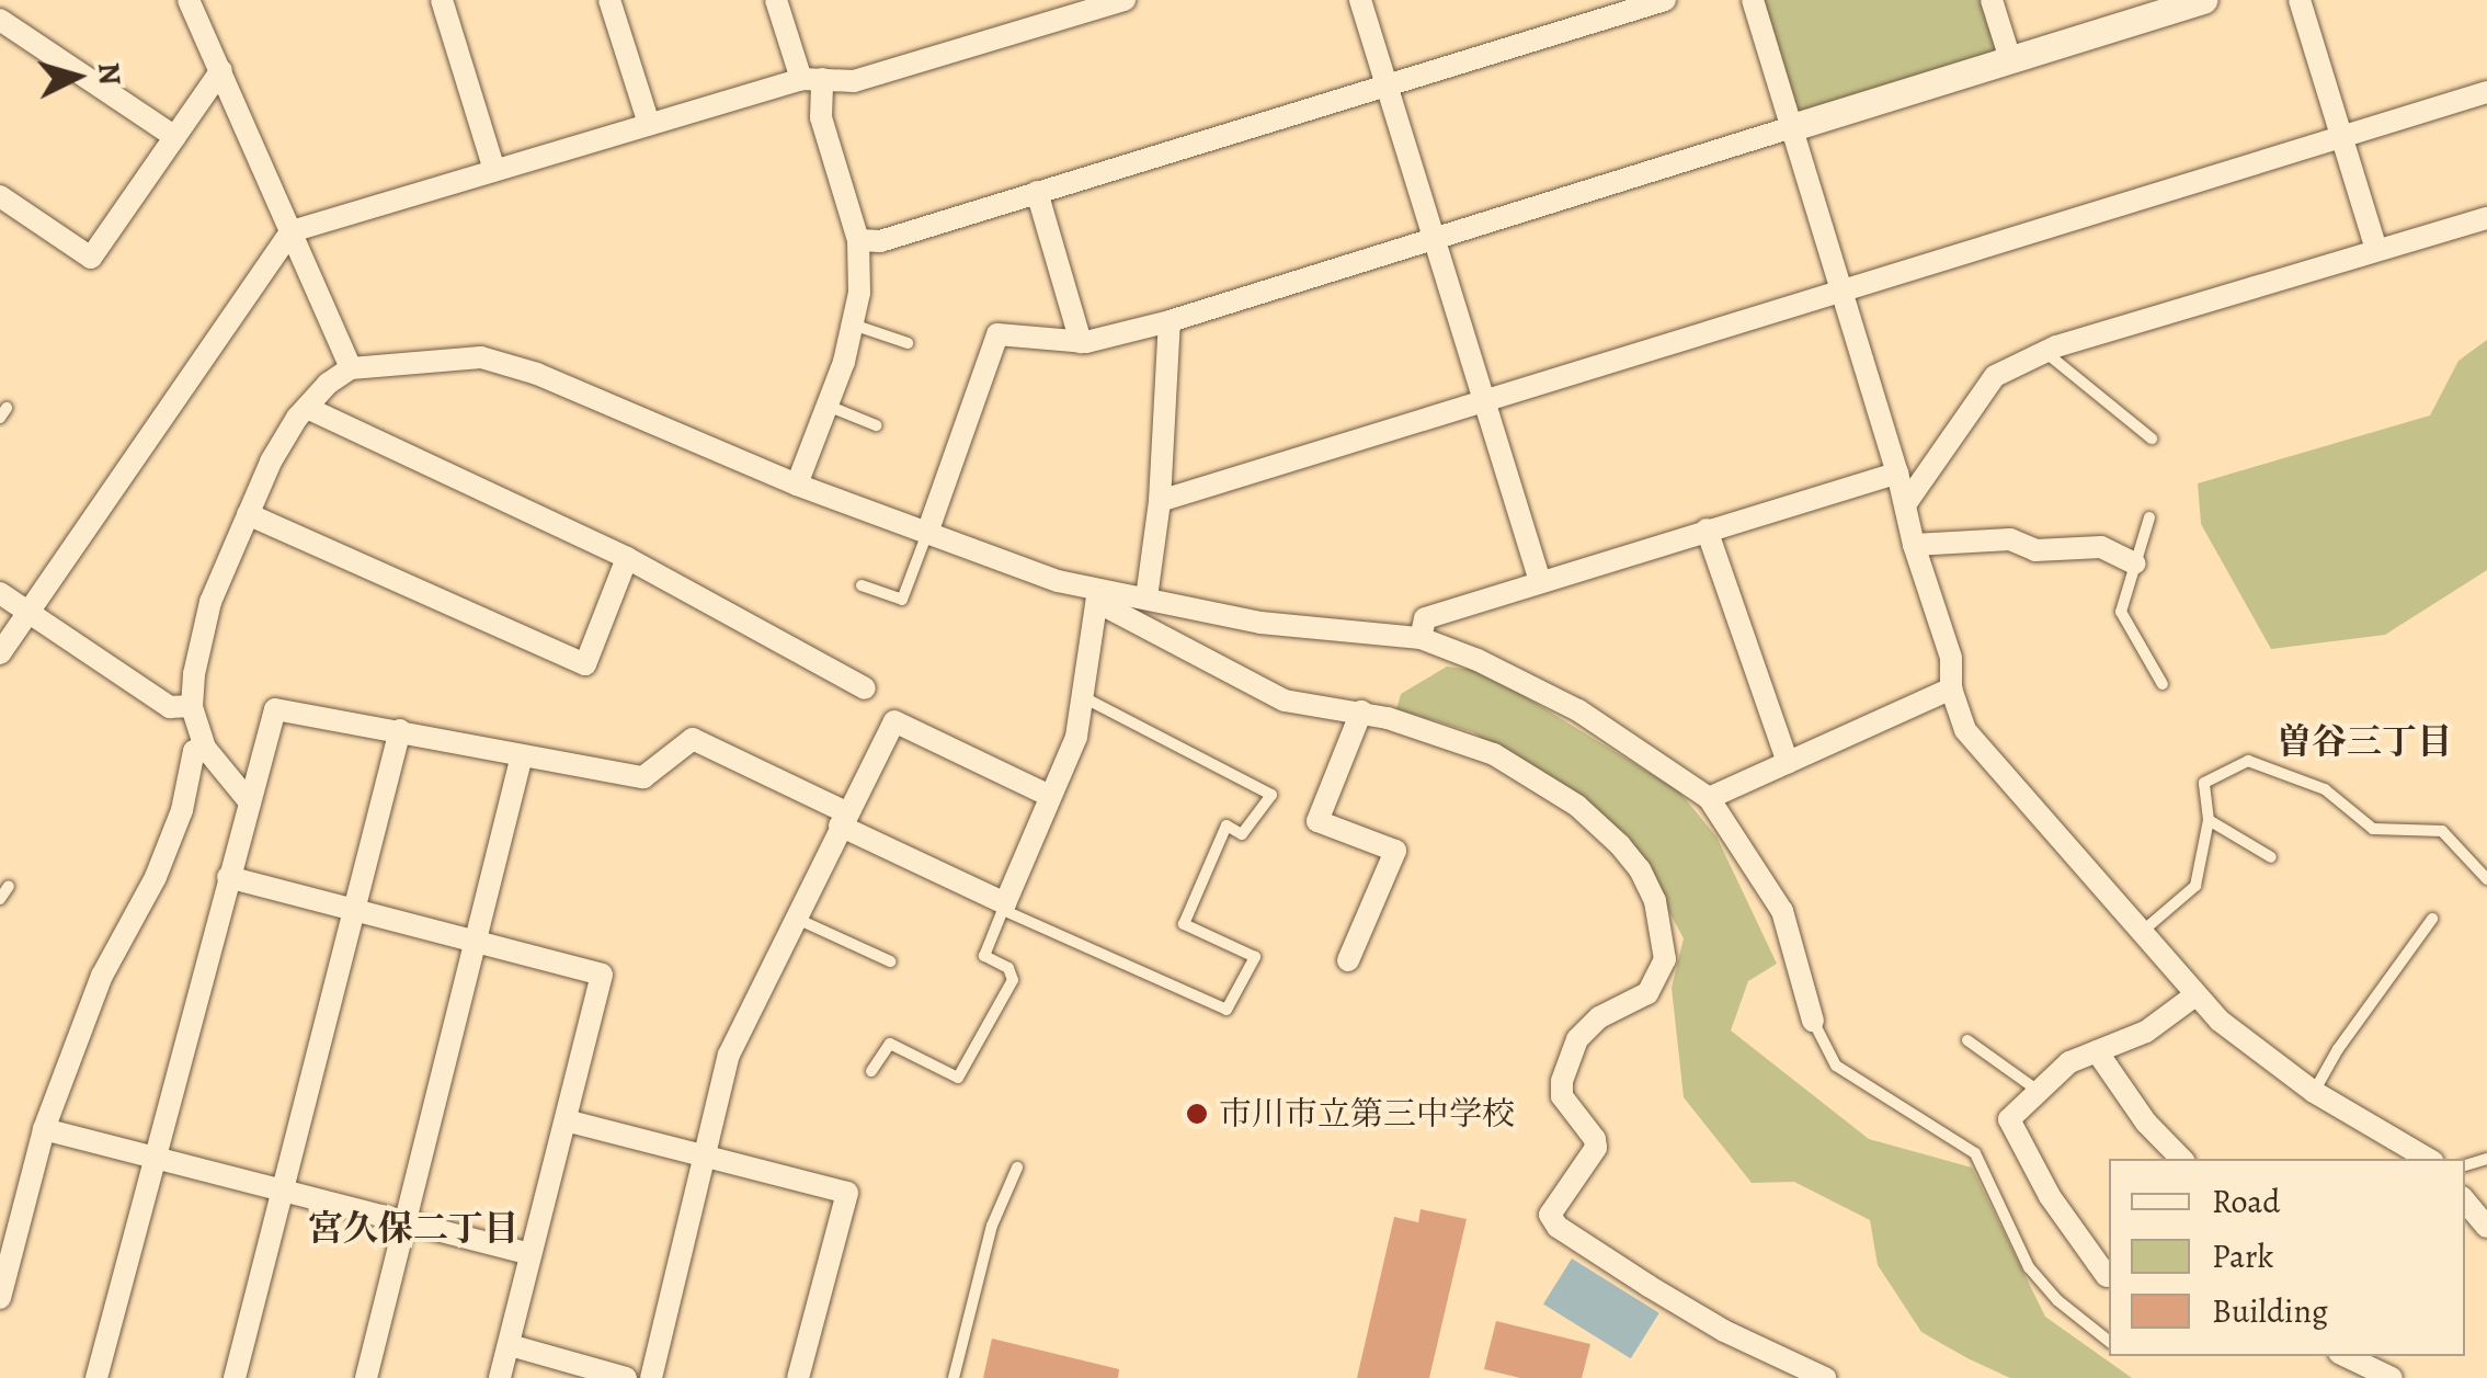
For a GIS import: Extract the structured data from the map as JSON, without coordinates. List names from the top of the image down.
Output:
{
  "districts": ["曽谷三丁目", "宮久保二丁目"],
  "places": ["市川市立第三中学校"],
  "legend": ["Road", "Park", "Building"],
  "north": "right"
}
